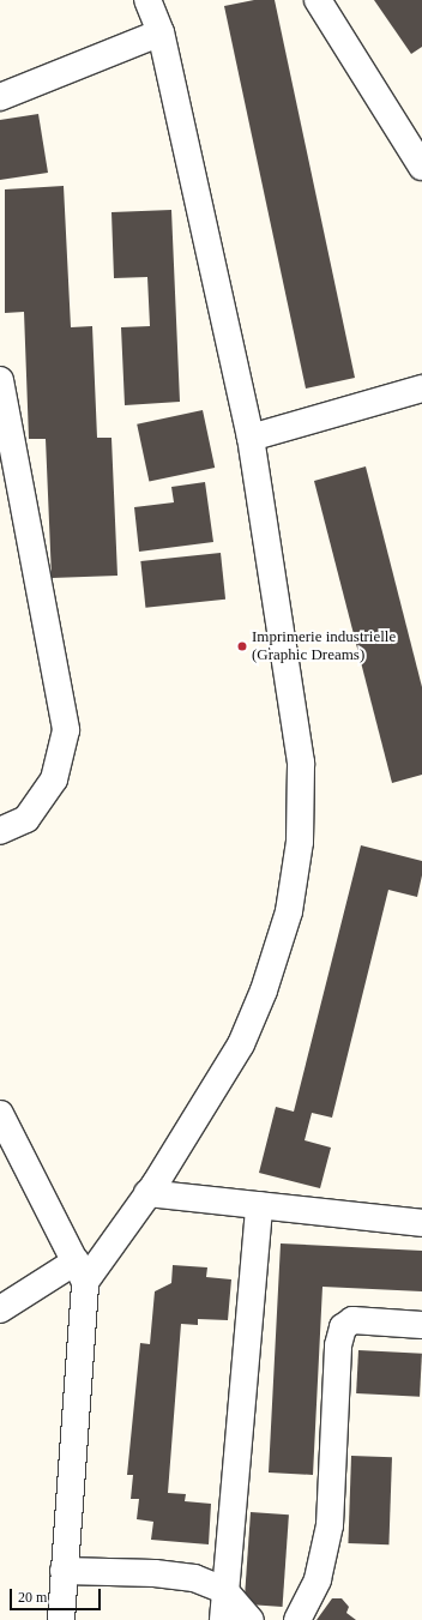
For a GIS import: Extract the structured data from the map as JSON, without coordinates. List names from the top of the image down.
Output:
{
  "places": ["Imprimerie industrielle (Graphic Dreams)"],
  "scale_bar": "20 m"
}
